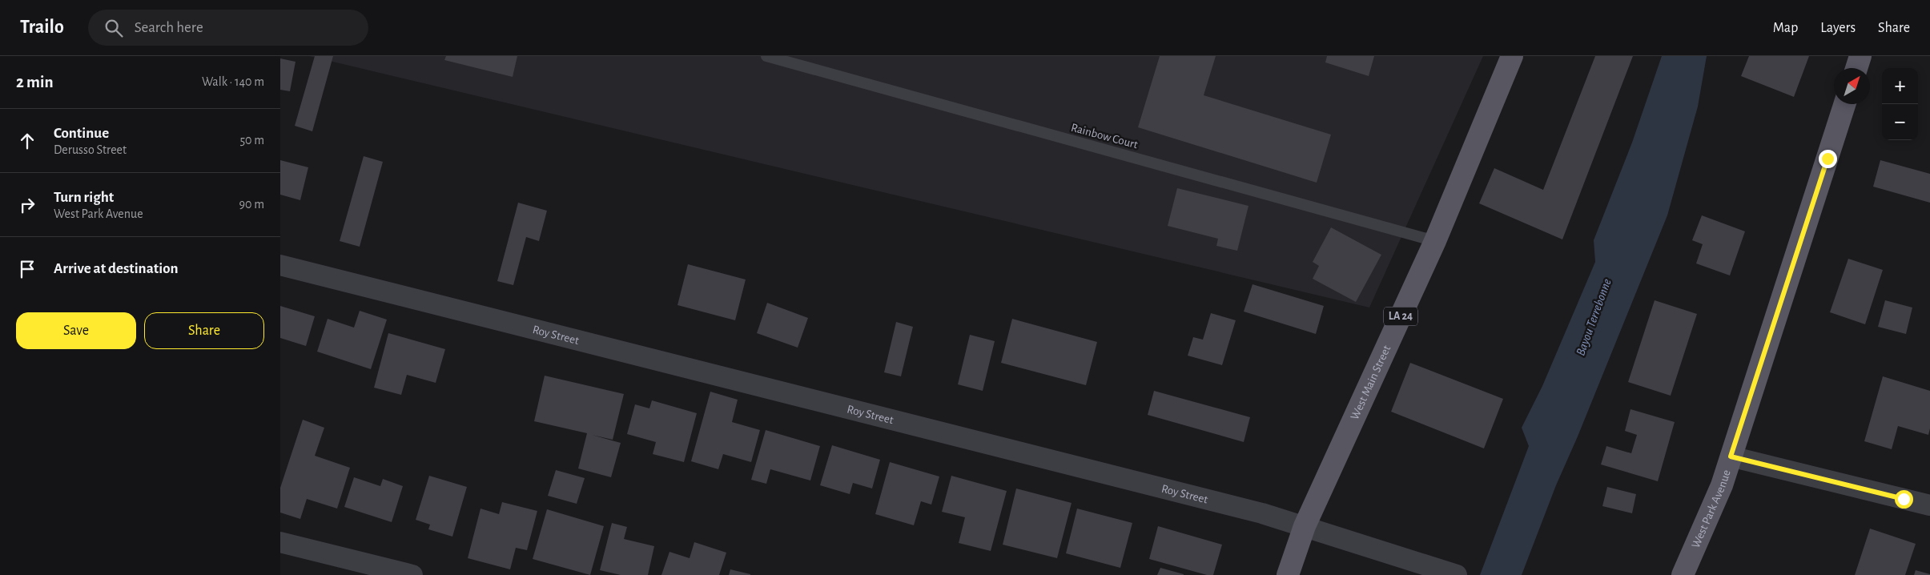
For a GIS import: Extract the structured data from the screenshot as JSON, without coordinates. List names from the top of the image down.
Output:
{
  "streets": {
    "main road": ["LA 24", "West Main Street", "West Park Avenue"],
    "street": ["Roy Street"],
    "lane": ["Rainbow Court"]
  },
  "crossings": [
    ["Rainbow Court", "West Main Street"],
    ["Roy Street", "West Main Street"]
  ],
  "water": ["Bayou Terrebonne"],
  "north": "top right",
  "page": {
    "header": "Trailo",
    "search": "Search here",
    "nav": ["Map", "Layers", "Share"],
    "heading": ["2 min", "Walk · 140 m"],
    "map_buttons": ["+", "−"],
    "list": [
      ["Continue", "Derusso Street", "50 m"],
      ["Turn right", "West Park Avenue", "90 m"],
      "Arrive at destination"
    ],
    "buttons": ["Save", "Share"]
  }
}
